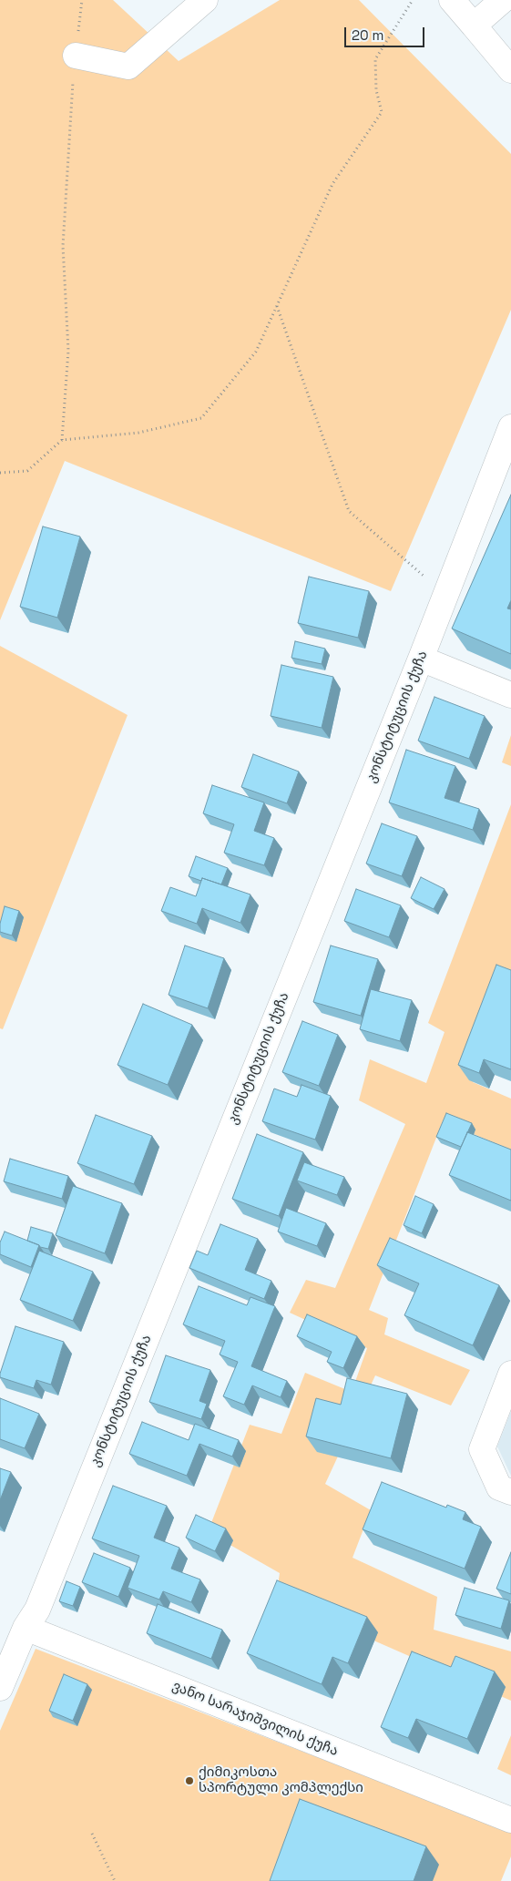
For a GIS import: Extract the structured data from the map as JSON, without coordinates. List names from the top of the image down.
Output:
{
  "streets": {
    "street": ["კონსტიტუციის ქუჩა", "ვანო სარაჯიშვილის ქუჩა"]
  },
  "crossings": [
    ["კონსტიტუციის ქუჩა", "ვანო სარაჯიშვილის ქუჩა"]
  ],
  "places": ["ქიმიკოსთა სპორტული კომპლექსი"],
  "scale_bar": "20 m"
}
